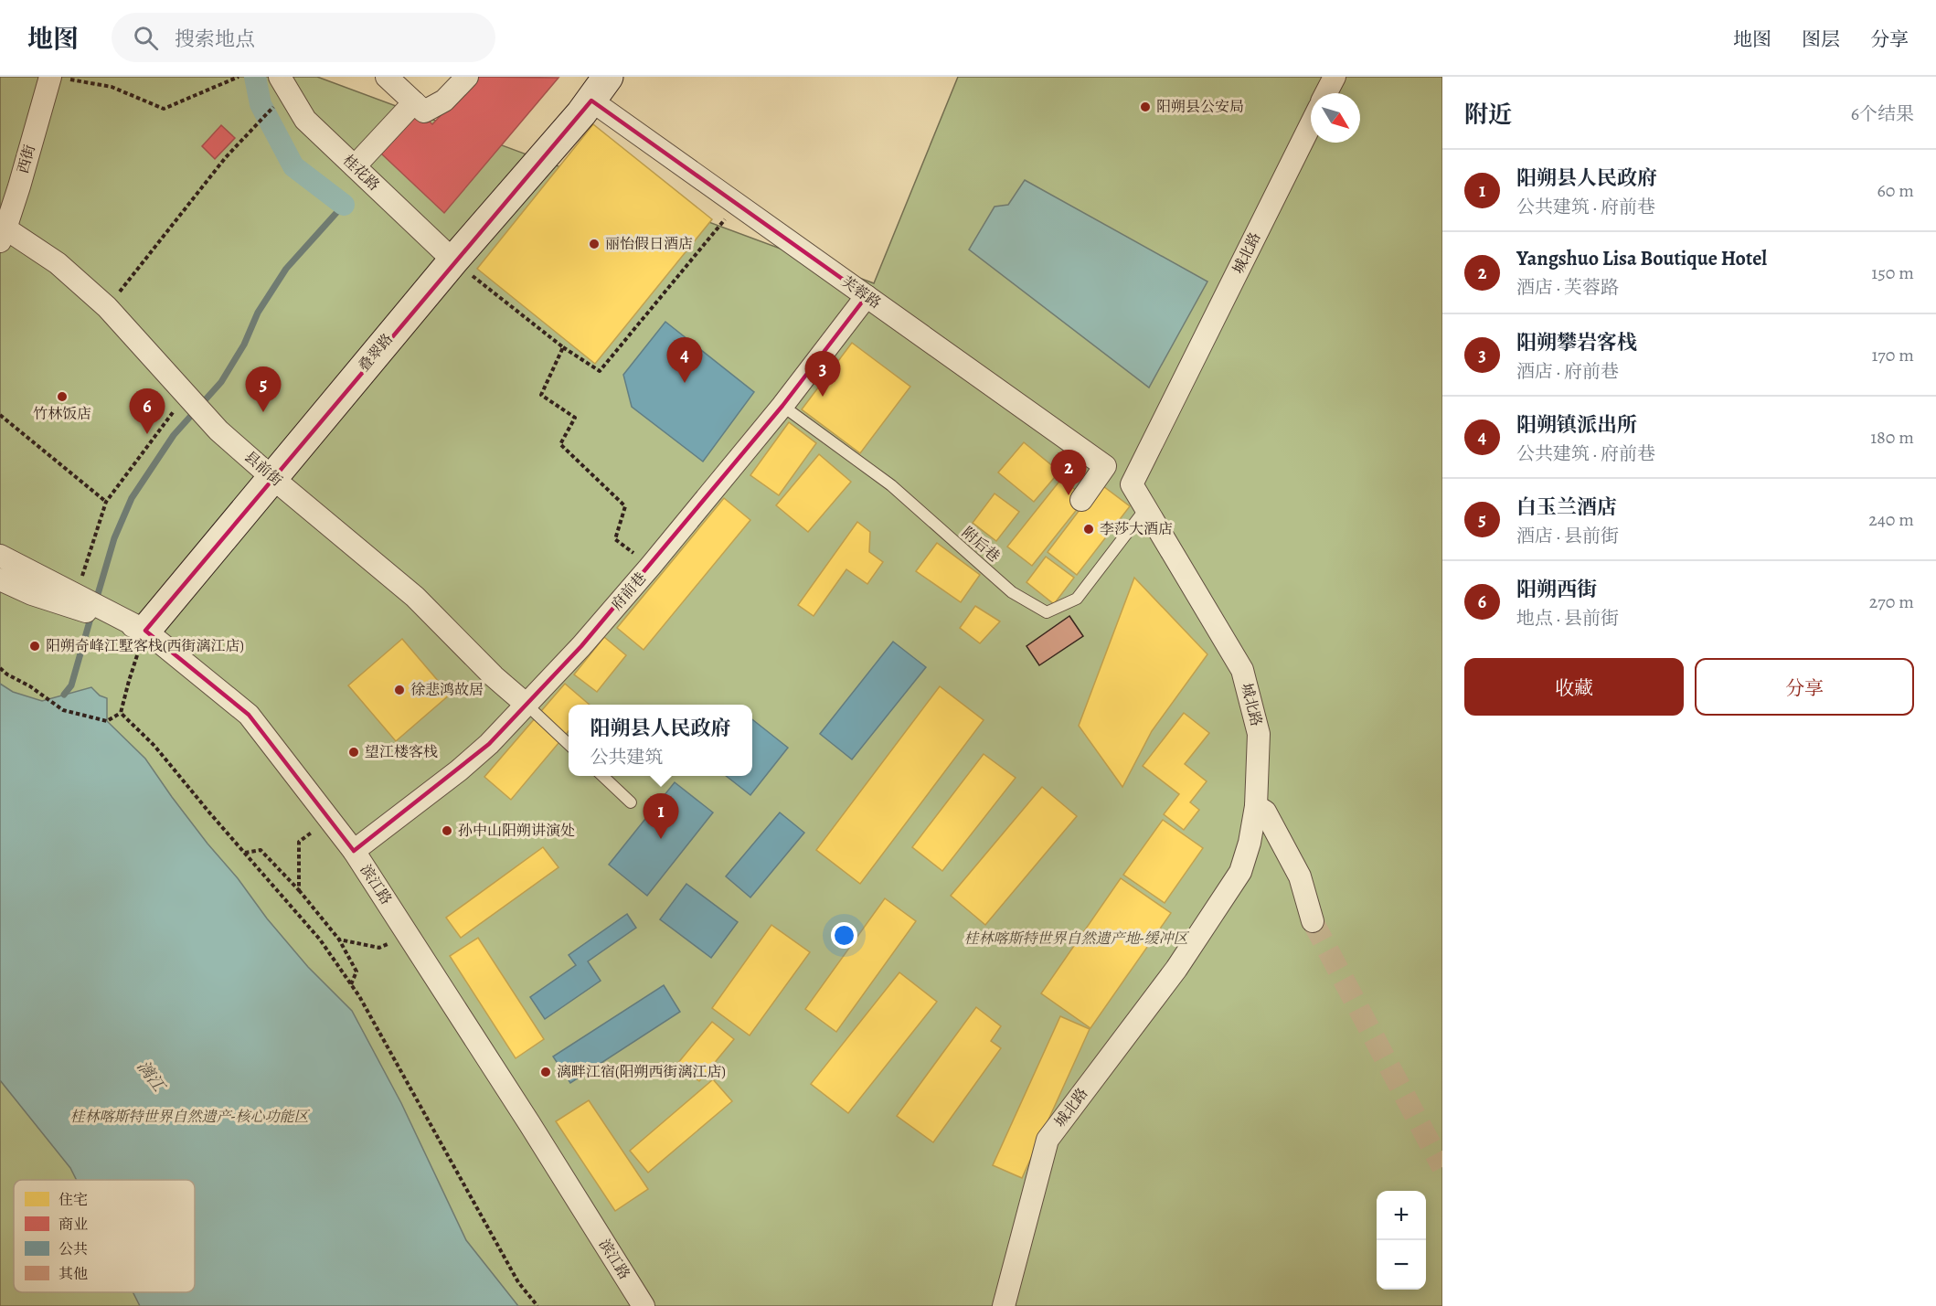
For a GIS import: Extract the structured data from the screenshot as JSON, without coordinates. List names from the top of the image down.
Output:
{
  "streets": {
    "street": [
      "西街",
      "桂花路",
      "城北路",
      "芙蓉路",
      "叠翠路",
      "县前街",
      "府前巷",
      "滨江路"
    ],
    "lane": ["附后巷"]
  },
  "crossings": [
    ["西街", "县前街"],
    ["桂花路", "叠翠路"],
    ["城北路", "芙蓉路"],
    ["城北路", "附后巷"],
    ["芙蓉路", "叠翠路"],
    ["芙蓉路", "府前巷"],
    ["叠翠路", "县前街"],
    ["叠翠路", "滨江路"],
    ["县前街", "府前巷"],
    ["附后巷", "府前巷"],
    ["府前巷", "滨江路"]
  ],
  "water": ["漓江"],
  "parks": ["桂林喀斯特世界自然遗产地-缓冲区", "桂林喀斯特世界自然遗产-核心功能区"],
  "places": [
    "阳朔县公安局",
    "丽怡假日酒店",
    "竹林饭店",
    "李莎大酒店",
    "阳朔奇峰江墅客栈(西街漓江店)",
    "徐悲鸿故居",
    "望江楼客栈",
    "孙中山阳朔讲演处",
    "漓畔江宿(阳朔西街漓江店)"
  ],
  "legend": [
    "住宅",
    "商业",
    "公共",
    "其他"
  ],
  "north": "bottom right",
  "page": {
    "header": "地图",
    "search": "搜索地点",
    "nav": ["地图", "图层", "分享"],
    "heading": ["附近", "6个结果"],
    "list": [
      {
        "mark": "1",
        "name": "阳朔县人民政府",
        "note": "公共建筑 · 府前巷",
        "value": "60 m"
      },
      {
        "mark": "2",
        "name": "Yangshuo Lisa Boutique Hotel",
        "note": "酒店 · 芙蓉路",
        "value": "150 m"
      },
      {
        "mark": "3",
        "name": "阳朔攀岩客栈",
        "note": "酒店 · 府前巷",
        "value": "170 m"
      },
      {
        "mark": "4",
        "name": "阳朔镇派出所",
        "note": "公共建筑 · 府前巷",
        "value": "180 m"
      },
      {
        "mark": "5",
        "name": "白玉兰酒店",
        "note": "酒店 · 县前街",
        "value": "240 m"
      },
      {
        "mark": "6",
        "name": "阳朔西街",
        "note": "地点 · 县前街",
        "value": "270 m"
      }
    ],
    "pins": [
      "4",
      "3",
      "5",
      "6",
      "2",
      "1"
    ],
    "buttons": ["收藏", "分享"],
    "popup": ["阳朔县人民政府", "公共建筑"],
    "map_buttons": ["+", "−"]
  }
}
